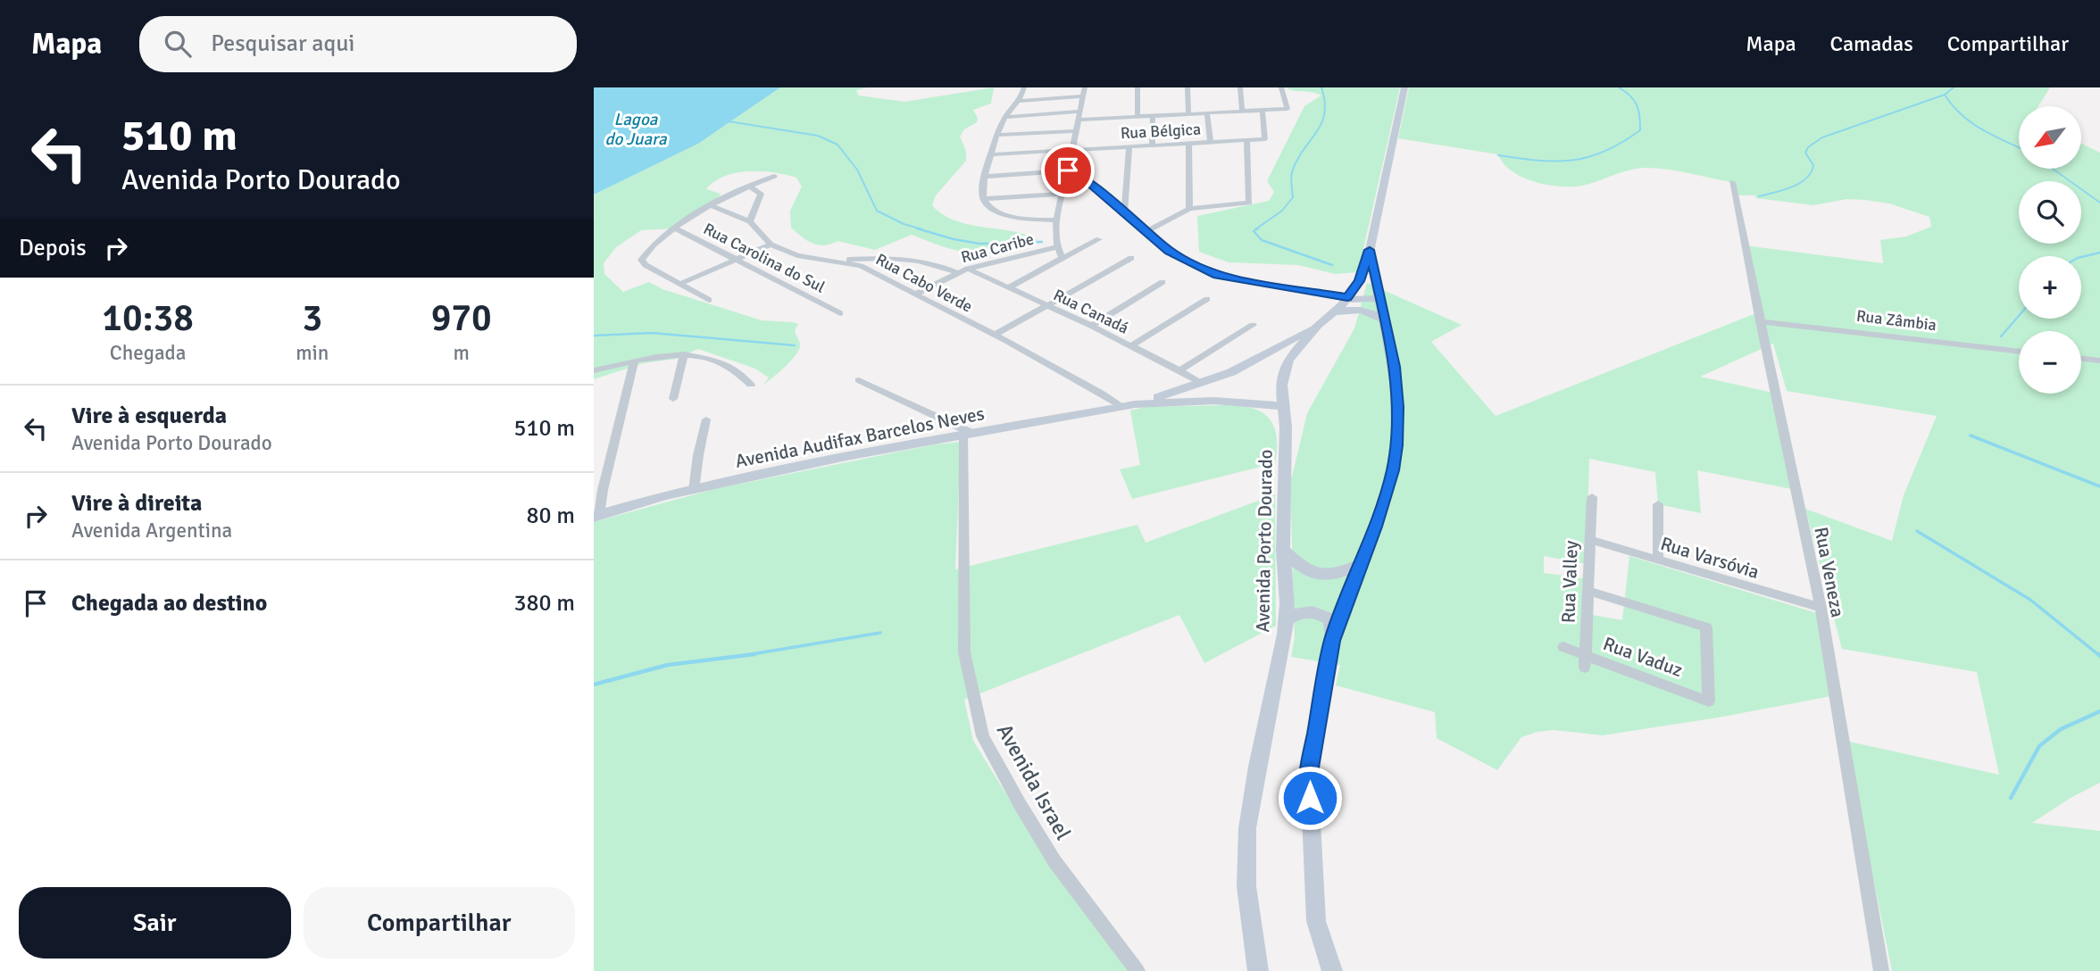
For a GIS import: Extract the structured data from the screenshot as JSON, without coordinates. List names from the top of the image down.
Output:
{
  "streets": {
    "main road": ["Avenida Audifax Barcelos Neves", "Avenida Porto Dourado"],
    "street": [
      "Rua Bélgica",
      "Rua Caribe",
      "Rua Carolina do Sul",
      "Rua Cabo Verde",
      "Rua Canadá",
      "Rua Zâmbia",
      "Rua Varsóvia",
      "Rua Veneza",
      "Rua Valley",
      "Rua Vaduz",
      "Avenida Israel"
    ]
  },
  "crossings": [
    ["Rua Caribe", "Rua Cabo Verde"],
    ["Rua Caribe", "Rua Canadá"],
    ["Rua Cabo Verde", "Avenida Audifax Barcelos Neves"],
    ["Rua Canadá", "Avenida Audifax Barcelos Neves"],
    ["Rua Zâmbia", "Rua Veneza"],
    ["Avenida Audifax Barcelos Neves", "Avenida Porto Dourado"],
    ["Avenida Audifax Barcelos Neves", "Avenida Israel"],
    ["Rua Varsóvia", "Rua Veneza"],
    ["Rua Varsóvia", "Rua Valley"],
    ["Rua Valley", "Rua Vaduz"]
  ],
  "water": ["Lagoa do Juara"],
  "north": "bottom left",
  "page": {
    "header": "Mapa",
    "search": "Pesquisar aqui",
    "nav": ["Mapa", "Camadas", "Compartilhar"],
    "turn": ["510 m", "Avenida Porto Dourado"],
    "map_buttons": ["+", "−"],
    "then": "Depois",
    "eta": [
      "10:38",
      "Chegada",
      "3",
      "min",
      "970",
      "m"
    ],
    "list": [
      {
        "name": "Vire à esquerda",
        "note": "Avenida Porto Dourado",
        "value": "510 m"
      },
      {
        "name": "Vire à direita",
        "note": "Avenida Argentina",
        "value": "80 m"
      },
      {
        "name": "Chegada ao destino",
        "value": "380 m"
      }
    ],
    "buttons": ["Sair", "Compartilhar"]
  }
}
